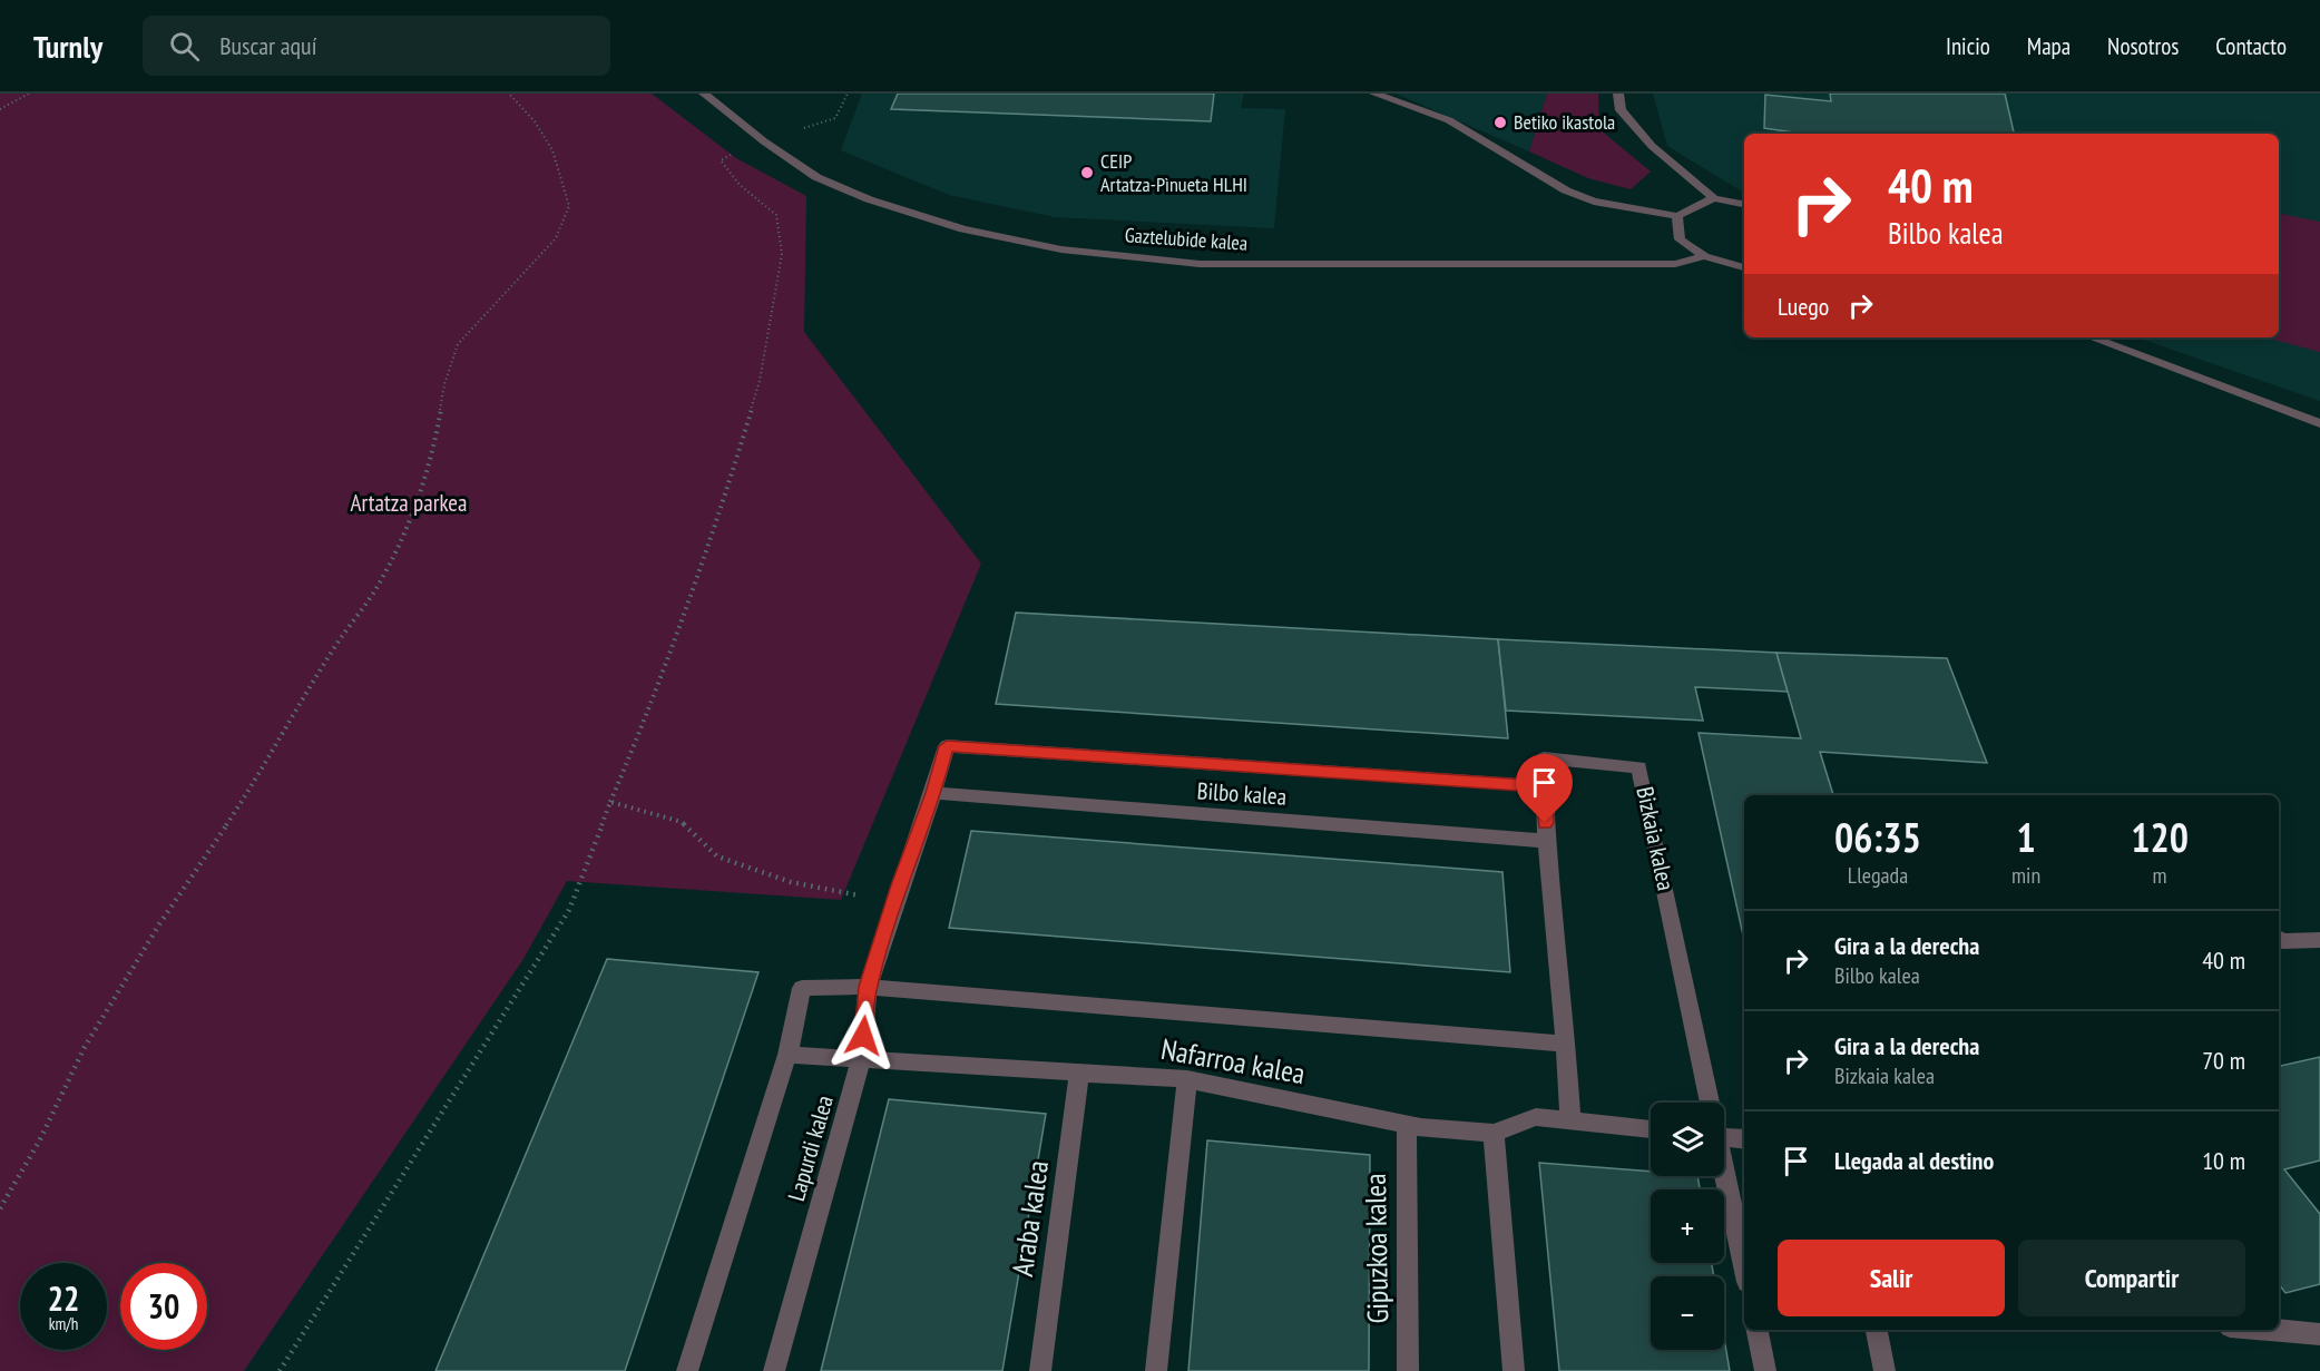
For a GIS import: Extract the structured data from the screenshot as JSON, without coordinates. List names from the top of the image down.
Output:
{
  "streets": {
    "street": [
      "Gaztelubide kalea",
      "Bilbo kalea",
      "Bizkaia kalea",
      "Nafarroa kalea",
      "Lapurdi kalea",
      "Araba kalea",
      "Gipuzkoa kalea"
    ]
  },
  "crossings": [
    ["Bilbo kalea", "Bizkaia kalea"],
    ["Bilbo kalea", "Lapurdi kalea"],
    ["Bizkaia kalea", "Nafarroa kalea"],
    ["Nafarroa kalea", "Lapurdi kalea"],
    ["Nafarroa kalea", "Araba kalea"],
    ["Nafarroa kalea", "Gipuzkoa kalea"]
  ],
  "parks": ["Artatza parkea"],
  "places": ["Betiko ikastola", "CEIP Artatza-Pìnueta HLHI"],
  "page": {
    "header": "Turnly",
    "search": "Buscar aquí",
    "nav": [
      "Inicio",
      "Mapa",
      "Nosotros",
      "Contacto"
    ],
    "turn": ["40 m", "Bilbo kalea"],
    "then": "Luego",
    "eta": [
      "06:35",
      "Llegada",
      "1",
      "min",
      "120",
      "m"
    ],
    "list": [
      {
        "name": "Gira a la derecha",
        "note": "Bilbo kalea",
        "value": "40 m"
      },
      {
        "name": "Gira a la derecha",
        "note": "Bizkaia kalea",
        "value": "70 m"
      },
      {
        "name": "Llegada al destino",
        "value": "10 m"
      }
    ],
    "map_buttons": ["+", "−"],
    "buttons": ["Salir", "Compartir"],
    "speed": "22 km/h",
    "limit": "30"
  }
}
